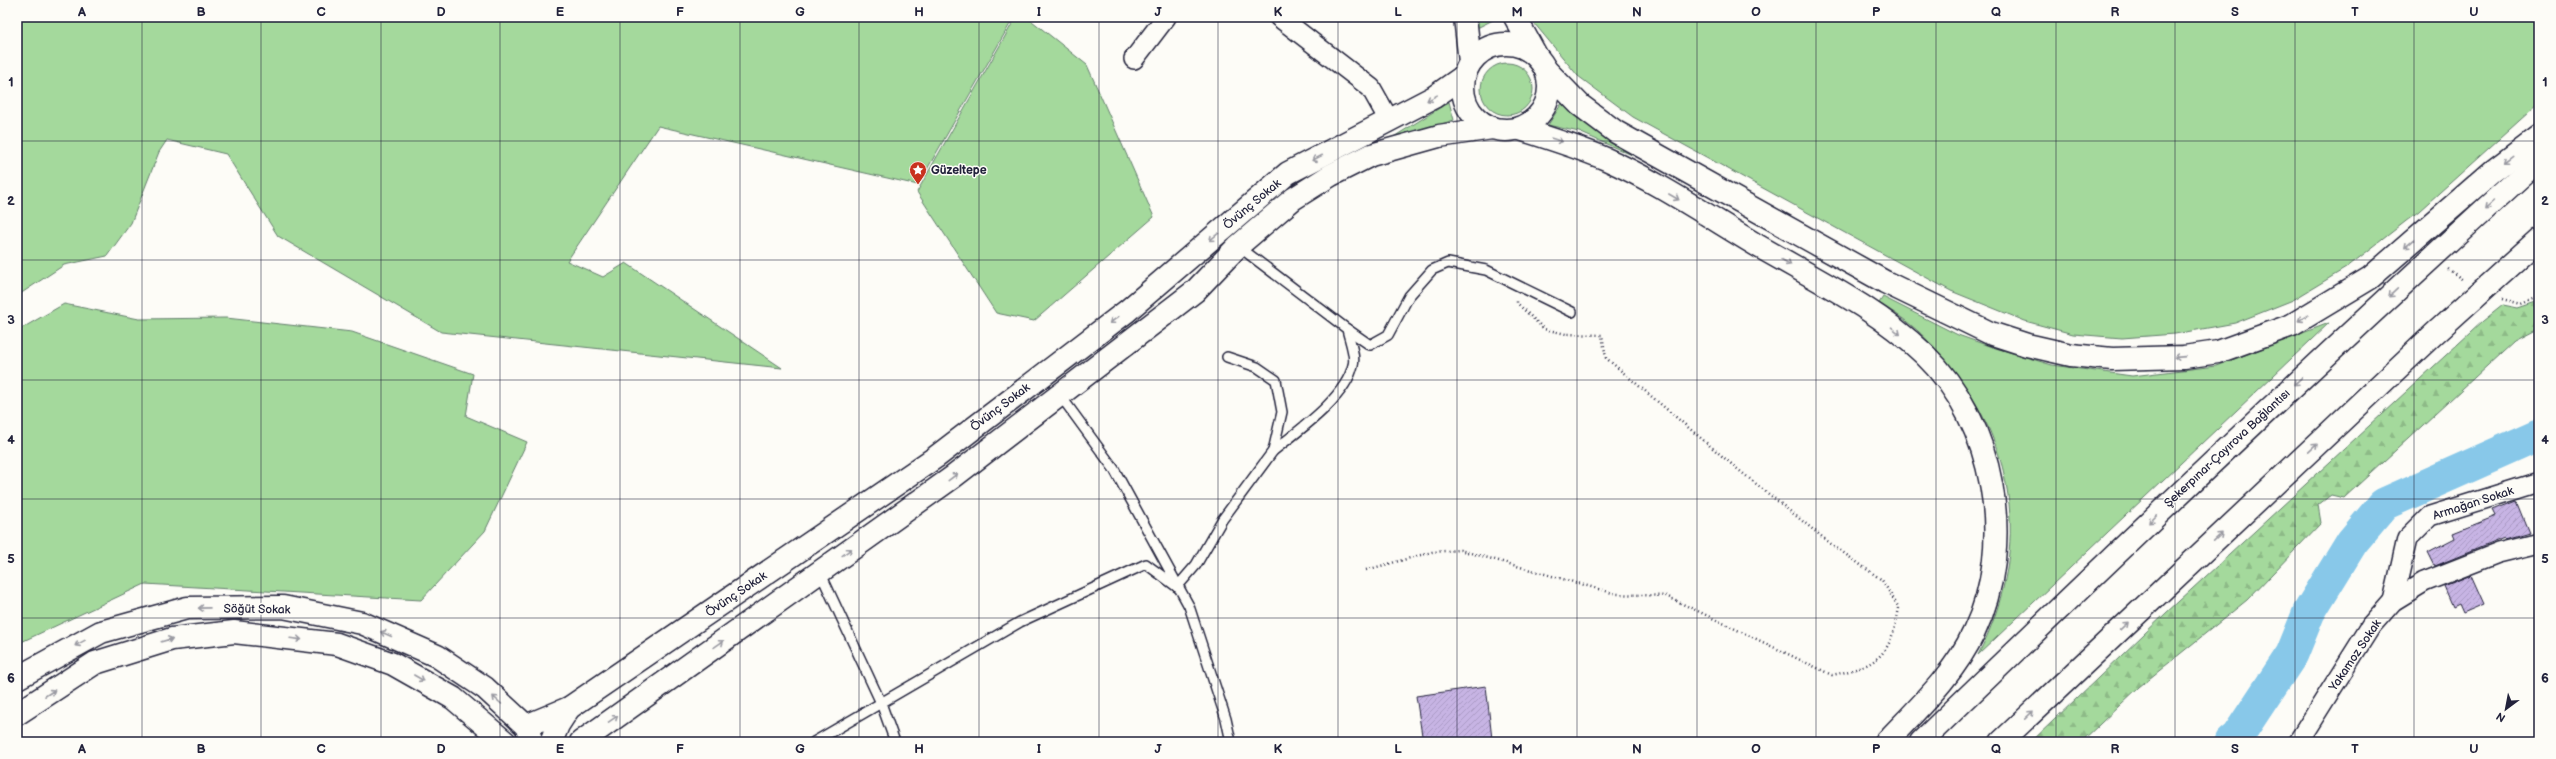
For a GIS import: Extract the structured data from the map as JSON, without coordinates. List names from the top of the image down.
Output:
{
  "streets": {
    "main road": ["Övünç Sokak", "Şekerpınar-Çayırova Bağlantısı", "Söğüt Sokak"],
    "street": ["Armağan Sokak", "Yakamoz Sokak"]
  },
  "crossings": [
    ["Övünç Sokak", "Söğüt Sokak"],
    ["Armağan Sokak", "Yakamoz Sokak"]
  ],
  "places": {
    "place": ["Güzeltepe"]
  },
  "north": "bottom left",
  "grid": {
    "columns": [
      "A",
      "B",
      "C",
      "D",
      "E",
      "F",
      "G",
      "H",
      "I",
      "J",
      "K",
      "L",
      "M",
      "N",
      "O",
      "P",
      "Q",
      "R",
      "S",
      "T",
      "U"
    ],
    "rows": [
      "1",
      "2",
      "3",
      "4",
      "5",
      "6"
    ]
  }
}
